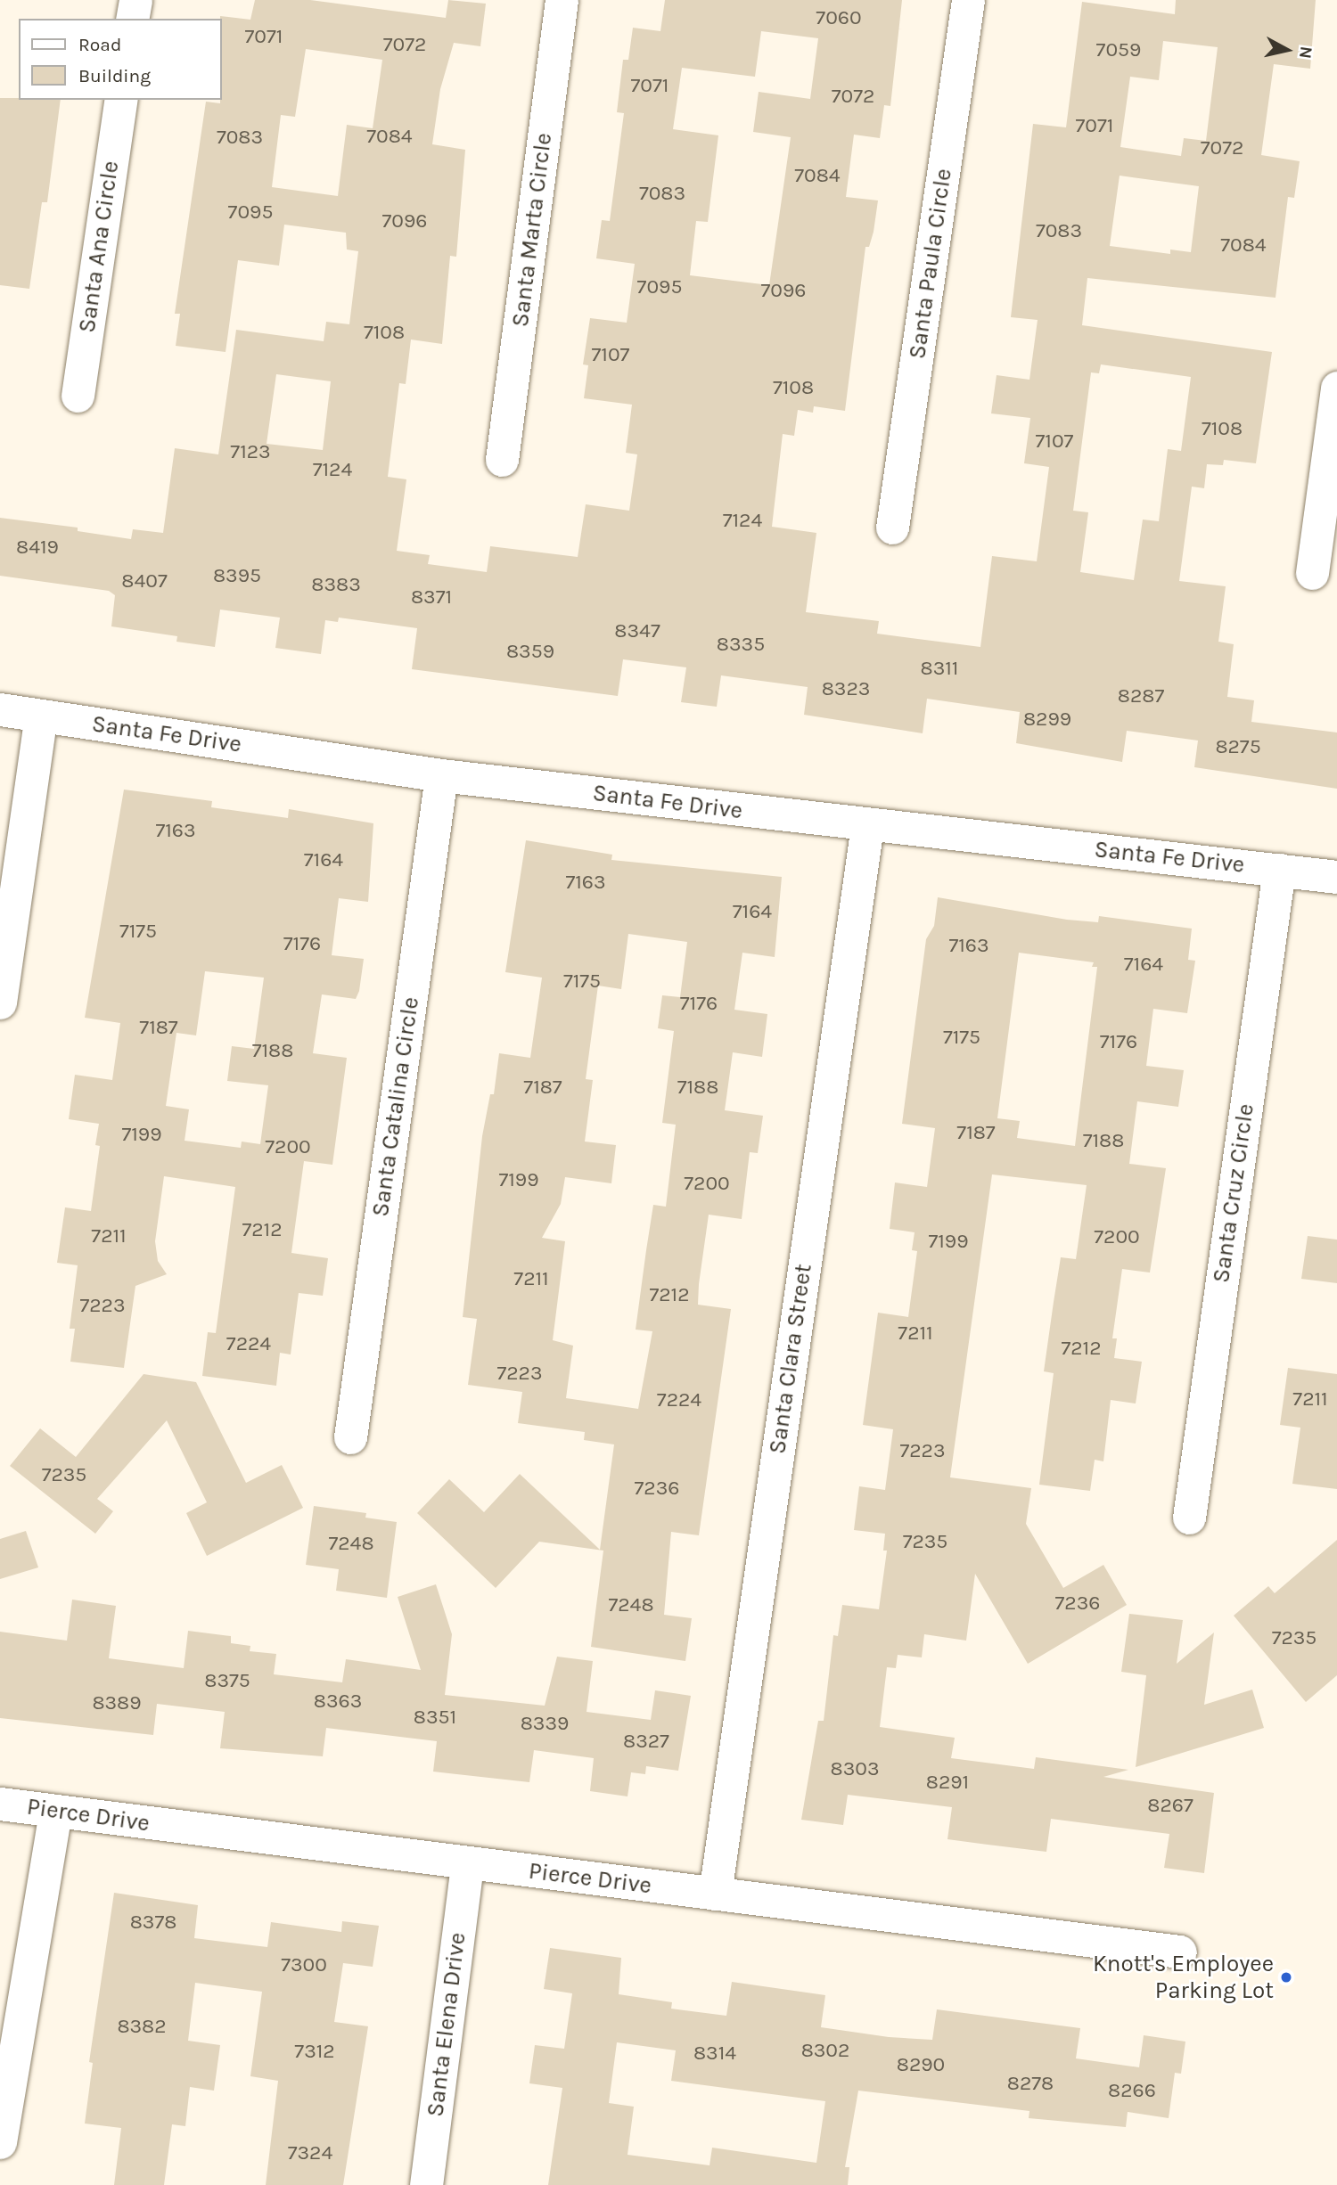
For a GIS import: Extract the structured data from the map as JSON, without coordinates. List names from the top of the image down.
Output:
{
  "streets": {
    "street": [
      "Santa Marta Circle",
      "Santa Ana Circle",
      "Santa Paula Circle",
      "Santa Fe Drive",
      "Santa Catalina Circle",
      "Santa Cruz Circle",
      "Santa Clara Street",
      "Pierce Drive",
      "Santa Elena Drive"
    ]
  },
  "crossings": [
    ["Santa Fe Drive", "Santa Catalina Circle"],
    ["Santa Fe Drive", "Santa Cruz Circle"],
    ["Santa Fe Drive", "Santa Clara Street"],
    ["Santa Clara Street", "Pierce Drive"],
    ["Pierce Drive", "Santa Elena Drive"]
  ],
  "places": ["Knott's Employee Parking Lot"],
  "house_numbers": [
    "7060",
    "7071",
    "7072",
    "7059",
    "7071",
    "7072",
    "7071",
    "7084",
    "7083",
    "7072",
    "7084",
    "7083",
    "7095",
    "7096",
    "7083",
    "7084",
    "7095",
    "7096",
    "7108",
    "7107",
    "7108",
    "7108",
    "7107",
    "7123",
    "7124",
    "7124",
    "8419",
    "8395",
    "8407",
    "8383",
    "8371",
    "8347",
    "8335",
    "8359",
    "8311",
    "8323",
    "8287",
    "8299",
    "8275",
    "7163",
    "7164",
    "7163",
    "7164",
    "7175",
    "7176",
    "7163",
    "7164",
    "7175",
    "7176",
    "7187",
    "7175",
    "7176",
    "7188",
    "7187",
    "7188",
    "7187",
    "7199",
    "7188",
    "7200",
    "7199",
    "7200",
    "7212",
    "7211",
    "7200",
    "7199",
    "7211",
    "7212",
    "7223",
    "7211",
    "7224",
    "7212",
    "7223",
    "7211",
    "7224",
    "7223",
    "7235",
    "7236",
    "7235",
    "7248",
    "7236",
    "7248",
    "7235",
    "8375",
    "8363",
    "8389",
    "8351",
    "8339",
    "8327",
    "8303",
    "8291",
    "8267",
    "8378",
    "7300",
    "8382",
    "8302",
    "7312",
    "8314",
    "8290",
    "8278",
    "8266",
    "7324"
  ],
  "legend": ["Road", "Building"],
  "north": "right"
}
